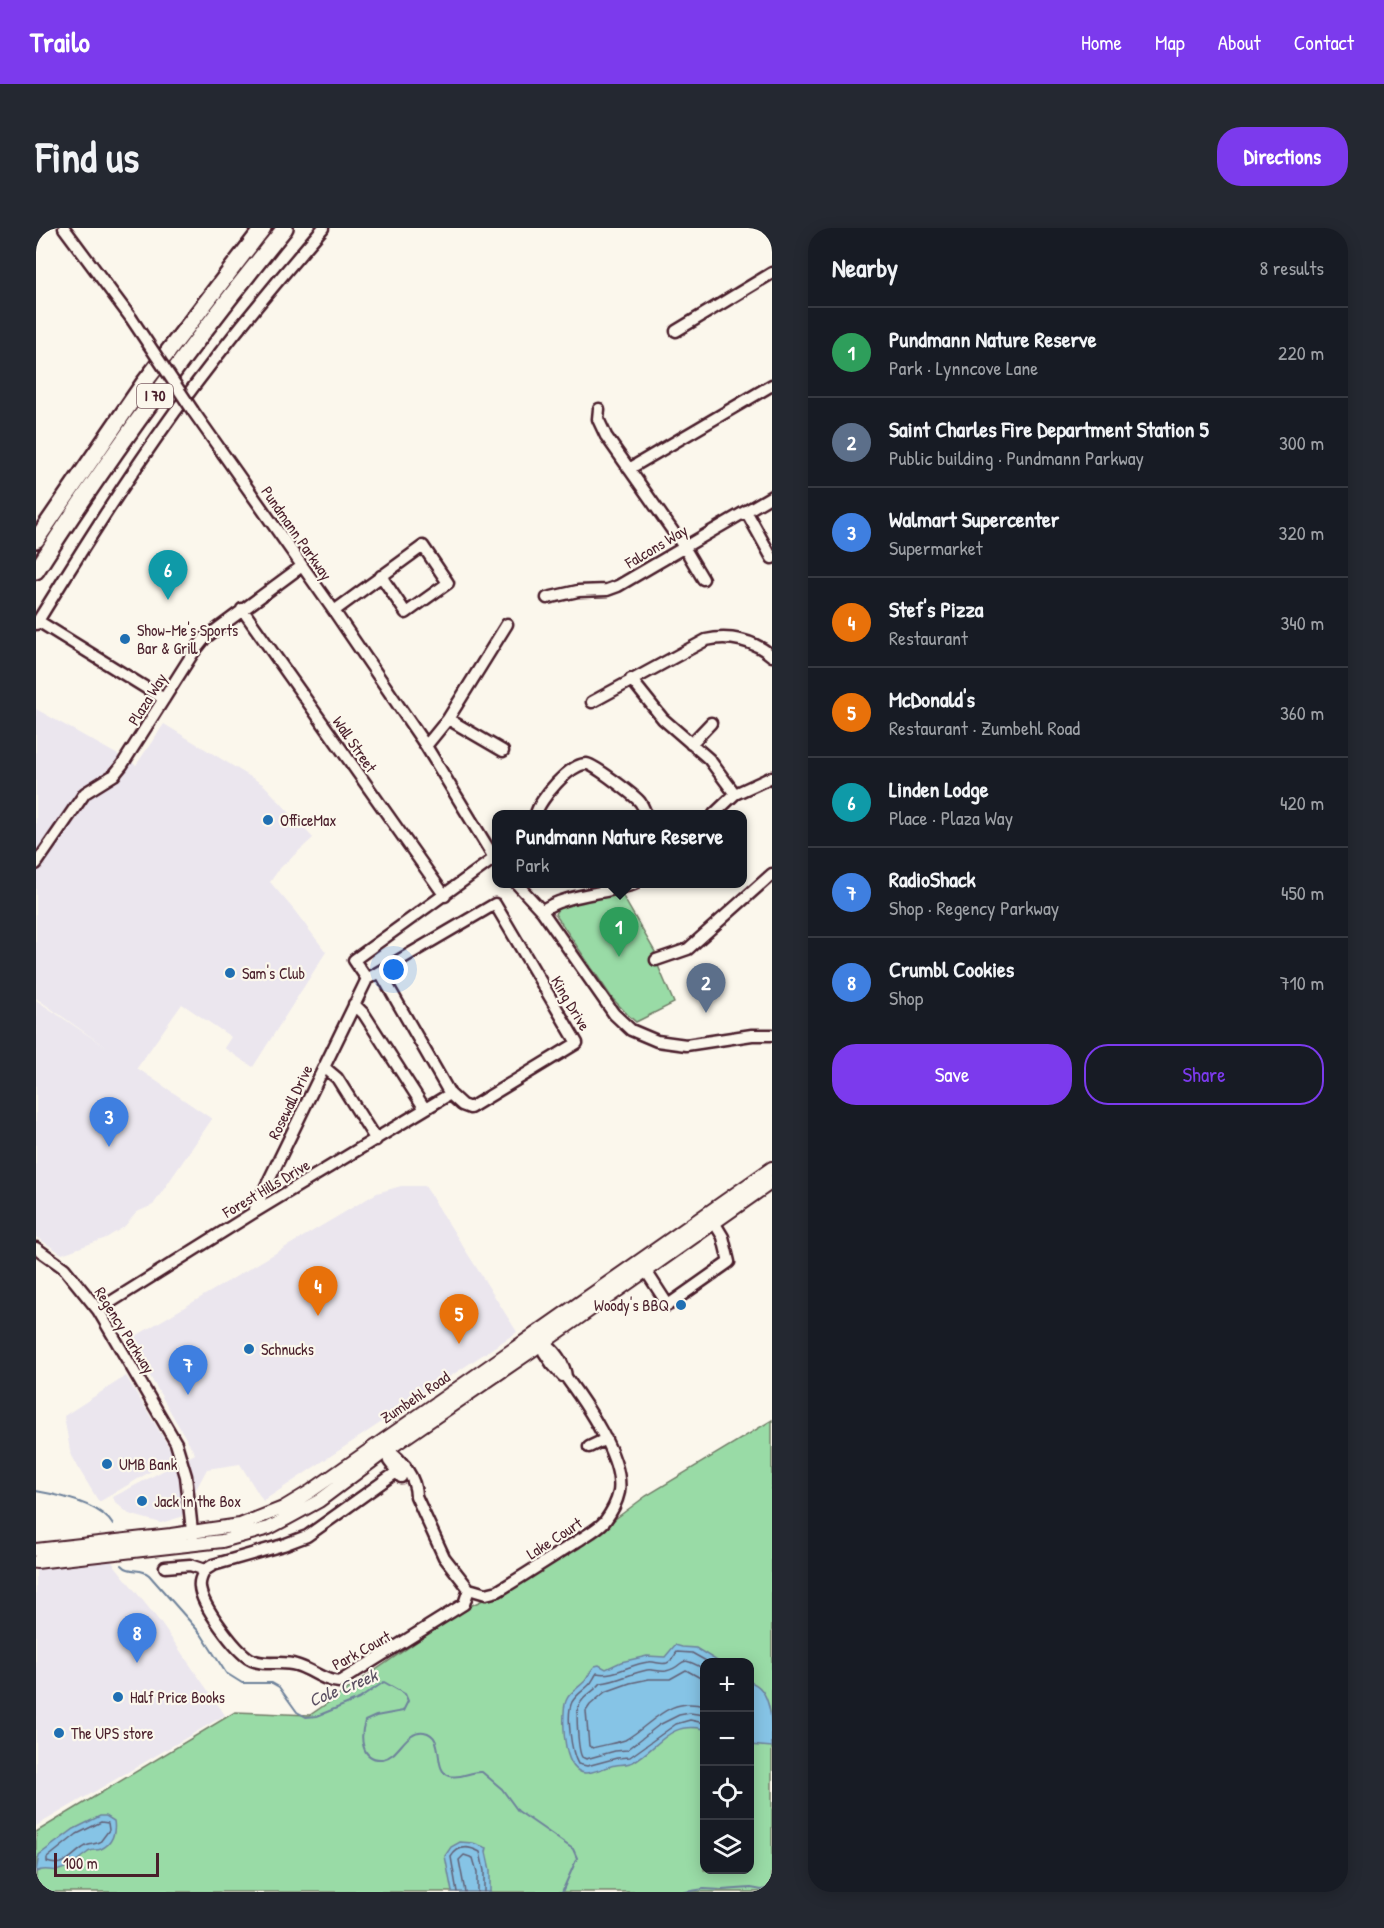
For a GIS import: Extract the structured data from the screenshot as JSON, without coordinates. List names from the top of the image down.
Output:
{
  "streets": {
    "highway": ["I 70"],
    "main road": ["Zumbehl Road"],
    "street": [
      "Pundmann Parkway",
      "Falcons Way",
      "Plaza Way",
      "Wall Street",
      "King Drive",
      "Rosewall Drive",
      "Forest Hills Drive",
      "Regency Parkway",
      "Lake Court",
      "Park Court"
    ]
  },
  "crossings": [
    ["Pundmann Parkway", "Plaza Way"],
    ["Plaza Way", "Wall Street"],
    ["King Drive", "Forest Hills Drive"],
    ["Rosewall Drive", "Forest Hills Drive"],
    ["Forest Hills Drive", "Regency Parkway"],
    ["Regency Parkway", "Zumbehl Road"],
    ["Zumbehl Road", "Lake Court"],
    ["Lake Court", "Park Court"]
  ],
  "water": ["Cole Creek"],
  "places": [
    "Show-Me's Sports Bar & Grill",
    "OfficeMax",
    "Sam's Club",
    "Woody's BBQ",
    "Schnucks",
    "UMB Bank",
    "Jack in the Box",
    "Half Price Books",
    "The UPS store"
  ],
  "scale_bar": "100 m",
  "page": {
    "header": "Trailo",
    "nav": [
      "Home",
      "Map",
      "About",
      "Contact"
    ],
    "buttons": [
      "Directions",
      ["Save", "Share"]
    ],
    "title": "Find us",
    "heading": ["Nearby", "8 results"],
    "list": [
      {
        "mark": "1",
        "name": "Pundmann Nature Reserve",
        "note": "Park · Lynncove Lane",
        "value": "220 m"
      },
      {
        "mark": "2",
        "name": "Saint Charles Fire Department Station 5",
        "note": "Public building · Pundmann Parkway",
        "value": "300 m"
      },
      {
        "mark": "3",
        "name": "Walmart Supercenter",
        "note": "Supermarket",
        "value": "320 m"
      },
      {
        "mark": "4",
        "name": "Stef's Pizza",
        "note": "Restaurant",
        "value": "340 m"
      },
      {
        "mark": "5",
        "name": "McDonald's",
        "note": "Restaurant · Zumbehl Road",
        "value": "360 m"
      },
      {
        "mark": "6",
        "name": "Linden Lodge",
        "note": "Place · Plaza Way",
        "value": "420 m"
      },
      {
        "mark": "7",
        "name": "RadioShack",
        "note": "Shop · Regency Parkway",
        "value": "450 m"
      },
      {
        "mark": "8",
        "name": "Crumbl Cookies",
        "note": "Shop",
        "value": "710 m"
      }
    ],
    "pins": [
      "6",
      "1",
      "2",
      "3",
      "4",
      "5",
      "7",
      "8"
    ],
    "popup": ["Pundmann Nature Reserve", "Park"],
    "map_buttons": ["+", "−"],
    "scale": "100 m"
  }
}
